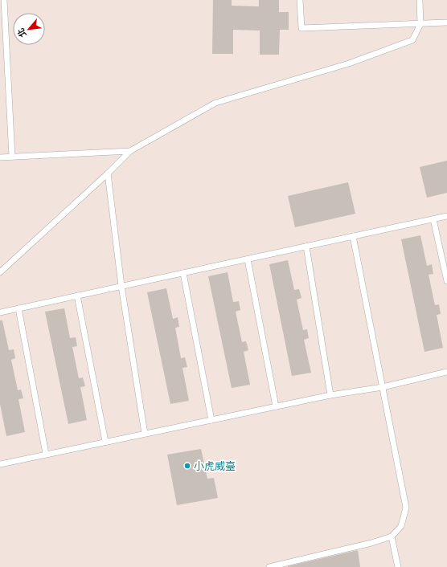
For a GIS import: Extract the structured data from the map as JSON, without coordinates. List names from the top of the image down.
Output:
{
  "places": ["小虎威臺"],
  "north": "bottom left"
}
